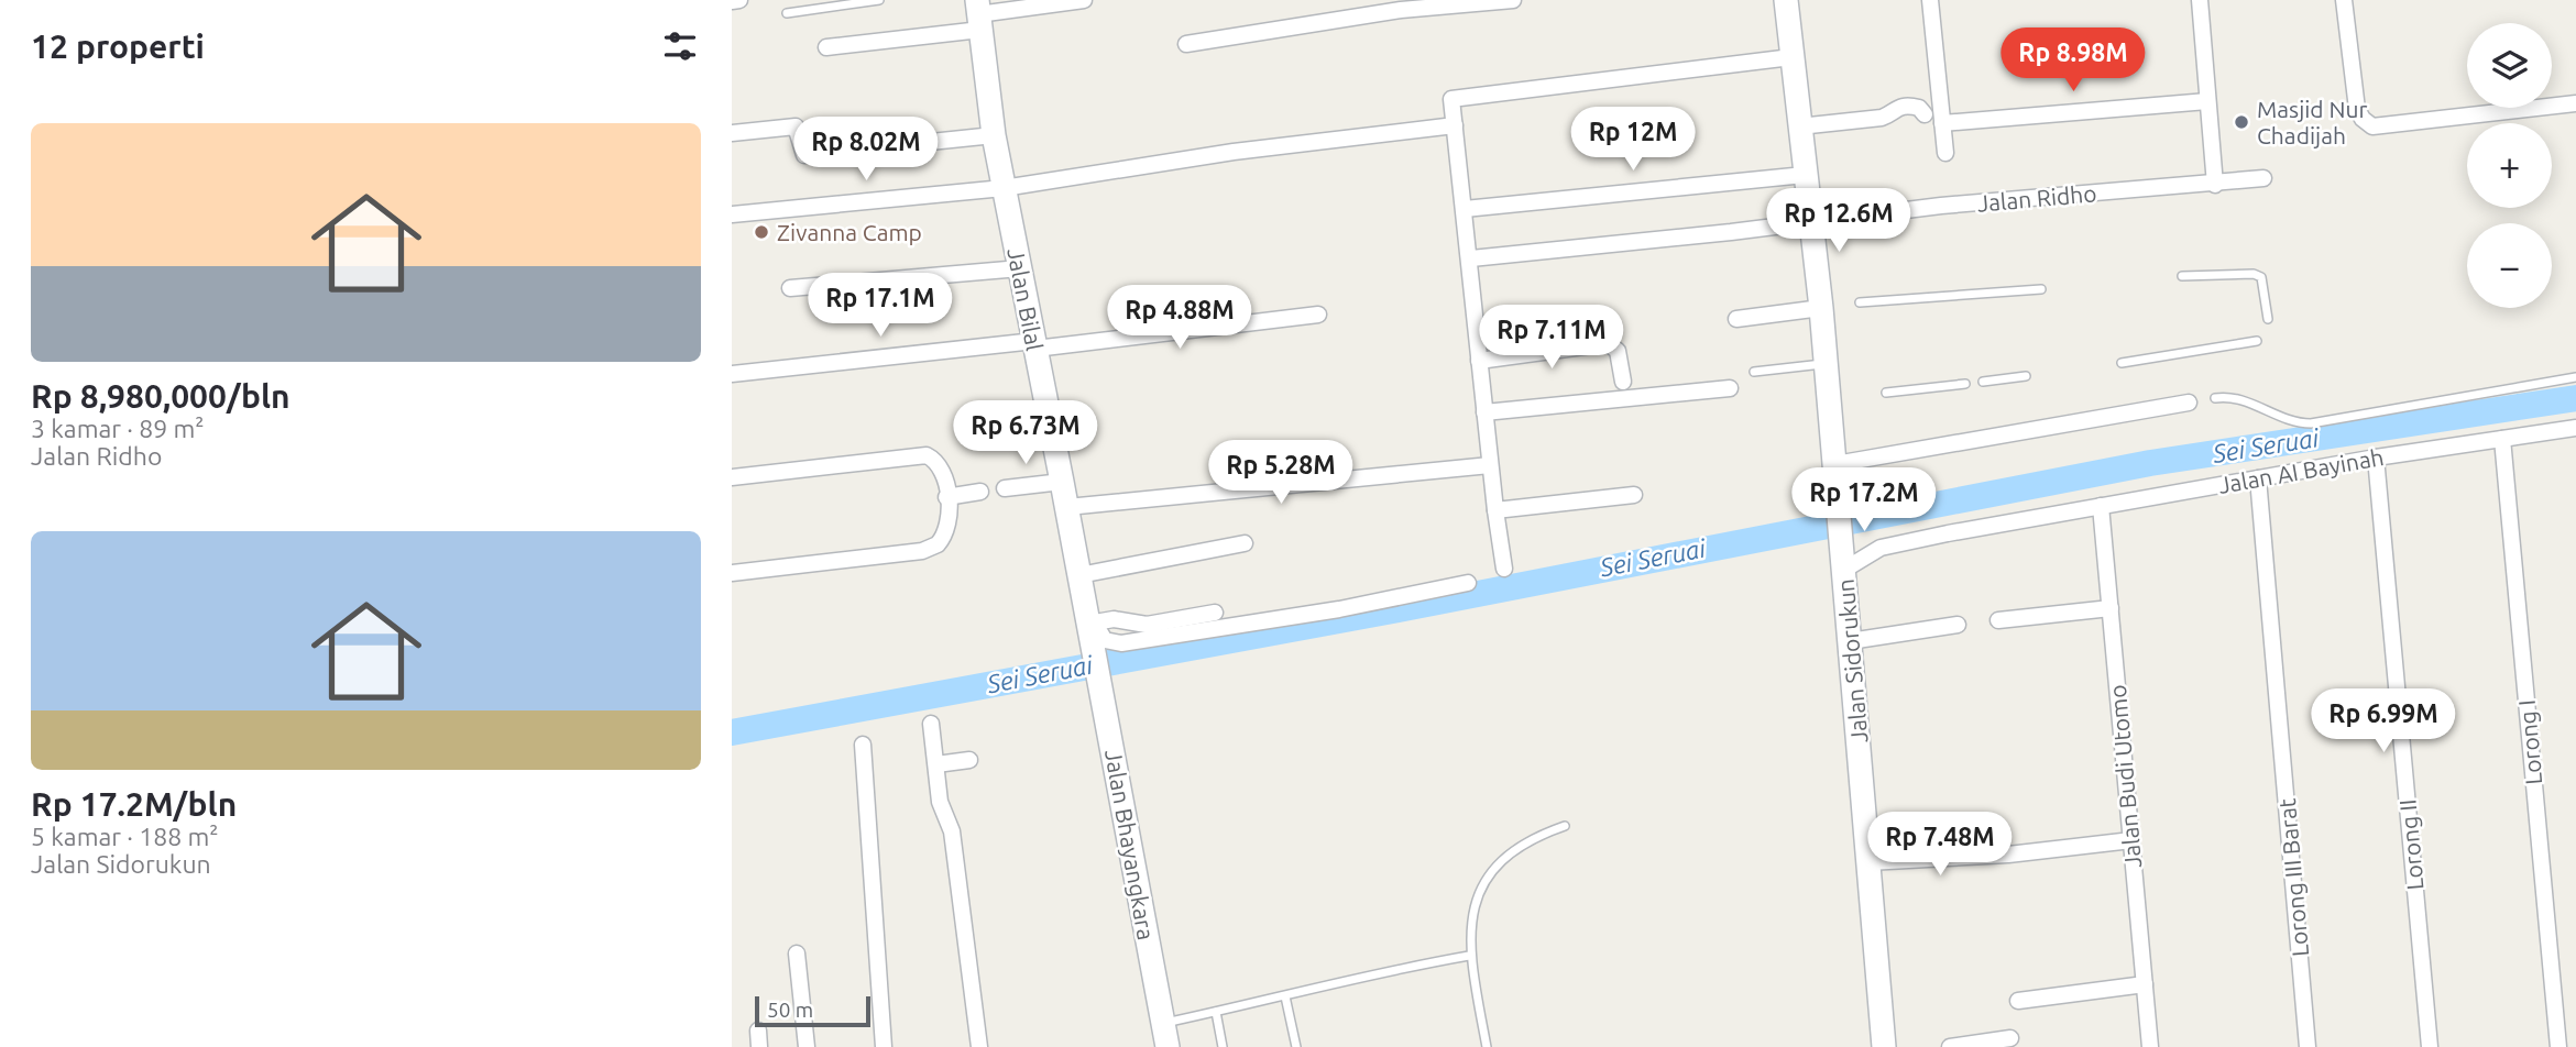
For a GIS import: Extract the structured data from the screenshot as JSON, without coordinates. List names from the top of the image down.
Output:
{
  "streets": {
    "street": [
      "Jalan Ridho",
      "Jalan Bilal",
      "Jalan AI Bayinah",
      "Jalan Sidorukun",
      "Lorong I",
      "Jalan Budi Utomo",
      "Jalan Bhayangkara",
      "Lorong II",
      "Lorong III Barat"
    ]
  },
  "crossings": [
    ["Jalan Ridho", "Jalan Sidorukun"],
    ["Jalan Bilal", "Jalan Bhayangkara"],
    ["Jalan AI Bayinah", "Jalan Sidorukun"],
    ["Jalan AI Bayinah", "Lorong I"],
    ["Jalan AI Bayinah", "Jalan Budi Utomo"],
    ["Jalan AI Bayinah", "Lorong II"],
    ["Jalan AI Bayinah", "Lorong III Barat"]
  ],
  "water": ["Sei Seruai"],
  "places": ["Masjid Nur Chadijah", "Zivanna Camp"],
  "scale_bar": "50 m",
  "page": {
    "heading": "12 properti",
    "map_buttons": ["+", "−"],
    "price": [
      "Rp 8.98M",
      "Rp 12M",
      "Rp 8.02M",
      "Rp 12.6M",
      "Rp 17.1M",
      "Rp 4.88M",
      "Rp 7.11M",
      "Rp 6.73M",
      "Rp 5.28M",
      "Rp 17.2M",
      "Rp 6.99M",
      "Rp 7.48M"
    ],
    "list": [
      {
        "name": "Rp 8,980,000/bln",
        "note": "3 kamar · 89 m² · Jalan Ridho"
      },
      {
        "name": "Rp 17.2M/bln",
        "note": "5 kamar · 188 m² · Jalan Sidorukun"
      }
    ],
    "scale": "50 m"
  }
}
